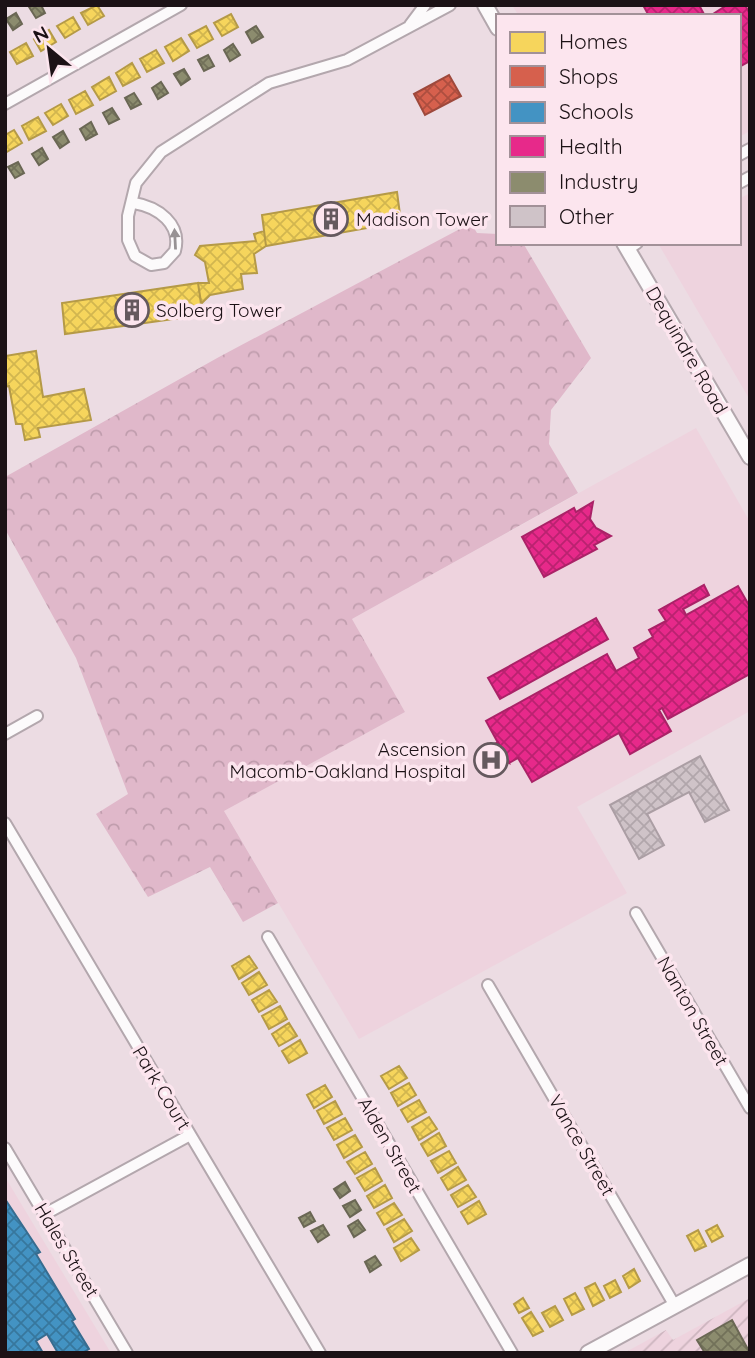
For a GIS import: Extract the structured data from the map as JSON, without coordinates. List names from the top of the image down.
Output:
{
  "streets": {
    "main road": ["Dequindre Road"],
    "street": [
      "Nanton Street",
      "Park Court",
      "Alden Street",
      "Vance Street",
      "Hales Street"
    ]
  },
  "places": {
    "building": ["Madison Tower", "Solberg Tower"],
    "hospital": ["Ascension Macomb-Oakland Hospital"]
  },
  "legend": [
    "Homes",
    "Shops",
    "Schools",
    "Health",
    "Industry",
    "Other"
  ],
  "north": "top left"
}
